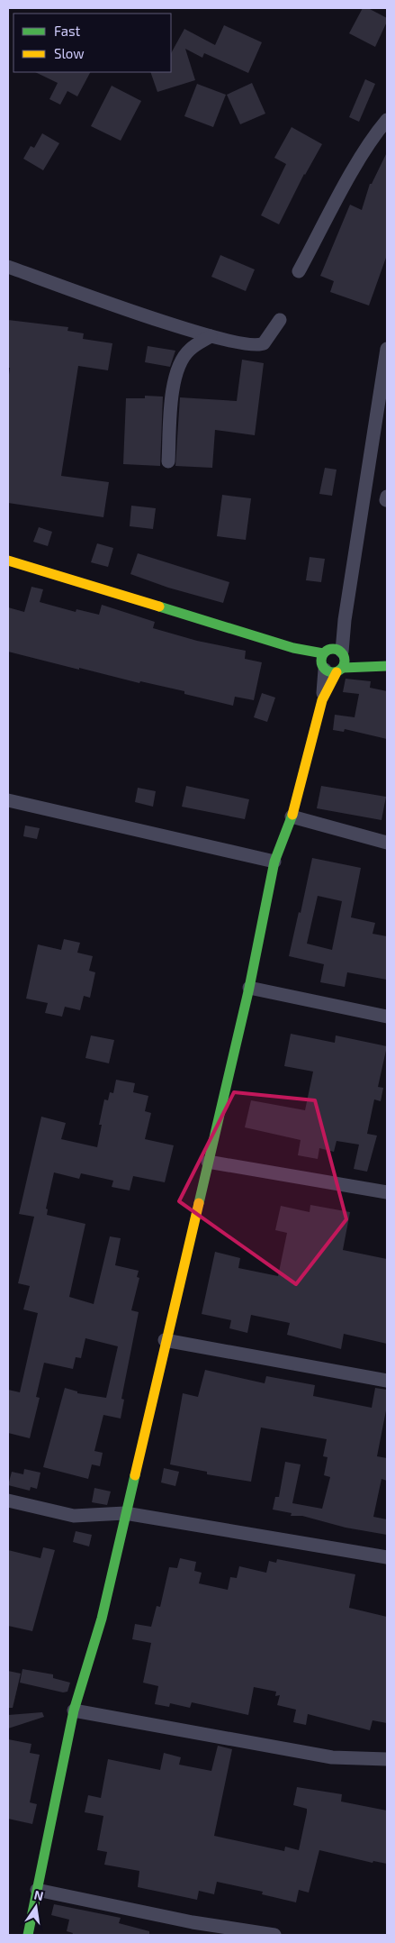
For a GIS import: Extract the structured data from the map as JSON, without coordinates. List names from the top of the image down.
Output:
{
  "legend": ["Fast", "Slow"],
  "north": "top"
}
